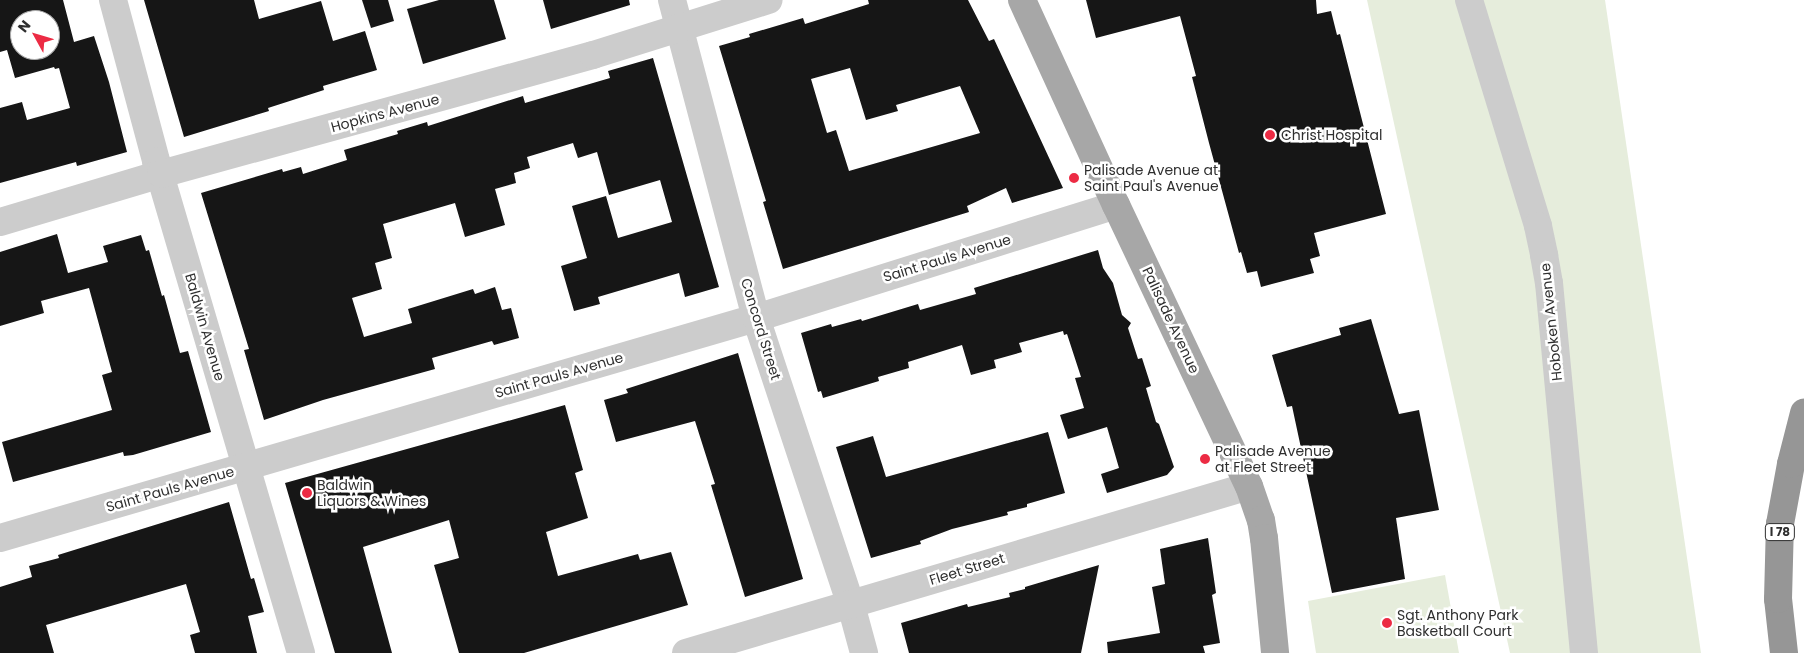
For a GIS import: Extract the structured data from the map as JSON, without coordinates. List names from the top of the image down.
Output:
{
  "streets": {
    "highway": ["I 78"],
    "main road": ["Palisade Avenue"],
    "street": [
      "Hopkins Avenue",
      "Saint Pauls Avenue",
      "Hoboken Avenue",
      "Baldwin Avenue",
      "Concord Street",
      "Fleet Street"
    ]
  },
  "crossings": [
    ["Hopkins Avenue", "Baldwin Avenue"],
    ["Hopkins Avenue", "Concord Street"],
    ["Saint Pauls Avenue", "Palisade Avenue"],
    ["Saint Pauls Avenue", "Baldwin Avenue"],
    ["Saint Pauls Avenue", "Concord Street"],
    ["Palisade Avenue", "Fleet Street"],
    ["Concord Street", "Fleet Street"]
  ],
  "places": [
    "Christ Hospital",
    "Palisade Avenue at Saint Paul's Avenue",
    "Palisade Avenue at Fleet Street",
    "Baldwin Liquors & Wines",
    "Sgt. Anthony Park Basketball Court"
  ],
  "north": "top left"
}
